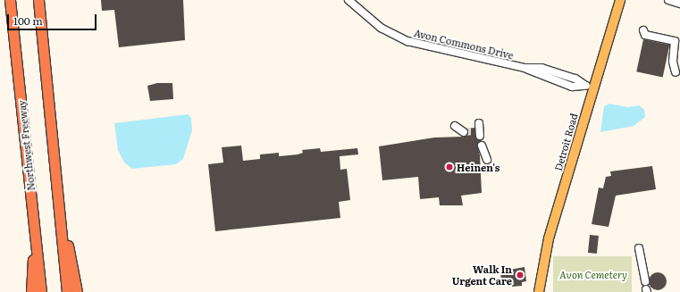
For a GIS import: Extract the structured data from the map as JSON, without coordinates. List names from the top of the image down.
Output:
{
  "streets": {
    "highway": ["Northwest Freeway"],
    "main road": ["Detroit Road"],
    "street": ["Avon Commons Drive"]
  },
  "crossings": [
    ["Avon Commons Drive", "Detroit Road"]
  ],
  "parks": ["Avon Cemetery"],
  "places": ["Heinen's", "Walk In Urgent Care"],
  "scale_bar": "100 m"
}
